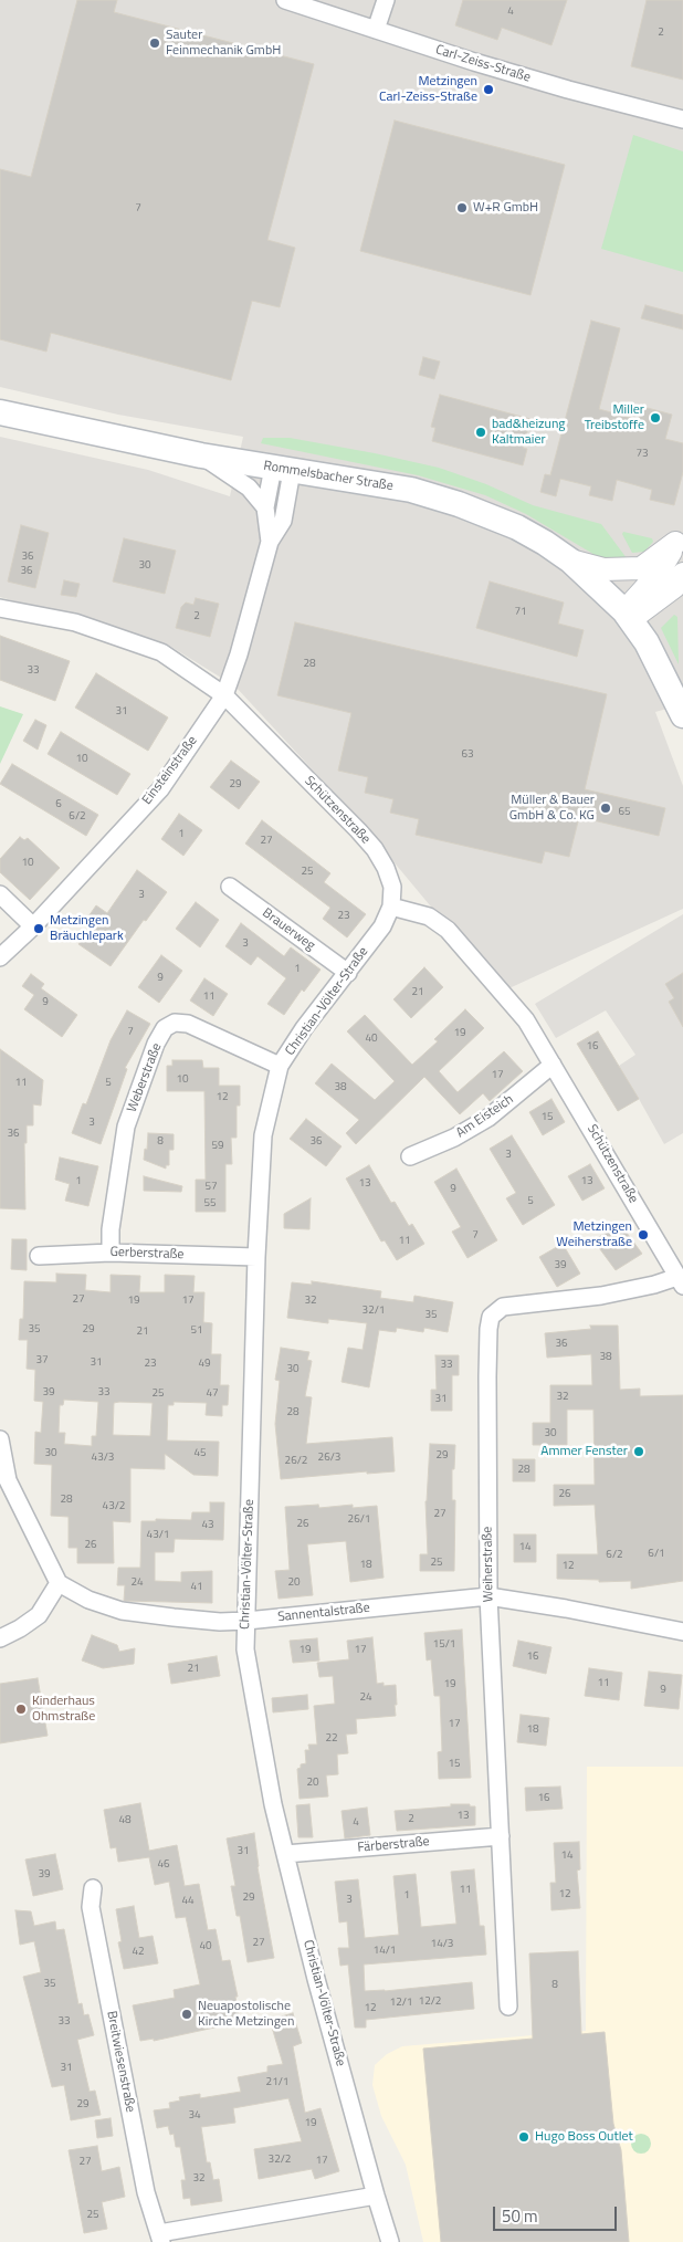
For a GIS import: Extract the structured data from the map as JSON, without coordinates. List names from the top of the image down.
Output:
{
  "streets": {
    "main road": ["Rommelsbacher Straße"],
    "street": [
      "Carl-Zeiss-Straße",
      "Einsteinstraße",
      "Schützenstraße",
      "Brauerweg",
      "Christian-Völter-Straße",
      "Weberstraße",
      "Am Eisteich",
      "Gerberstraße",
      "Weiherstraße",
      "Sannentalstraße",
      "Färberstraße",
      "Breitwiesenstraße"
    ]
  },
  "crossings": [
    ["Rommelsbacher Straße", "Einsteinstraße"],
    ["Einsteinstraße", "Schützenstraße"],
    ["Schützenstraße", "Christian-Völter-Straße"],
    ["Schützenstraße", "Am Eisteich"],
    ["Schützenstraße", "Weiherstraße"],
    ["Brauerweg", "Christian-Völter-Straße"],
    ["Christian-Völter-Straße", "Weberstraße"],
    ["Christian-Völter-Straße", "Gerberstraße"],
    ["Christian-Völter-Straße", "Sannentalstraße"],
    ["Christian-Völter-Straße", "Färberstraße"],
    ["Christian-Völter-Straße", "Breitwiesenstraße"],
    ["Weberstraße", "Gerberstraße"],
    ["Weiherstraße", "Sannentalstraße"],
    ["Weiherstraße", "Färberstraße"]
  ],
  "places": [
    "Sauter Feinmechanik GmbH",
    "Metzingen Carl-Zeiss-Straße",
    "W+R GmbH",
    "Miller Treibstoffe",
    "bad&heizung Kaltmaier",
    "Müller & Bauer GmbH & Co. KG",
    "Metzingen Bräuchlepark",
    "Metzingen Weiherstraße",
    "Ammer Fenster",
    "Kinderhaus Ohmstraße",
    "Neuapostolische Kirche Metzingen",
    "Hugo Boss Outlet"
  ],
  "house_numbers": [
    "4",
    "2",
    "7",
    "73",
    "36",
    "30",
    "36",
    "71",
    "2",
    "28",
    "33",
    "31",
    "63",
    "10",
    "29",
    "6",
    "65",
    "6/2",
    "1",
    "27",
    "10",
    "25",
    "3",
    "23",
    "3",
    "1",
    "9",
    "21",
    "11",
    "9",
    "7",
    "19",
    "40",
    "16",
    "17",
    "10",
    "11",
    "5",
    "38",
    "12",
    "15",
    "3",
    "36",
    "8",
    "36",
    "59",
    "3",
    "1",
    "13",
    "13",
    "57",
    "9",
    "5",
    "55",
    "7",
    "11",
    "39",
    "27",
    "19",
    "17",
    "32",
    "32/1",
    "35",
    "35",
    "29",
    "51",
    "21",
    "36",
    "38",
    "37",
    "31",
    "23",
    "49",
    "33",
    "30",
    "39",
    "33",
    "25",
    "47",
    "32",
    "31",
    "28",
    "30",
    "30",
    "45",
    "29",
    "43/3",
    "26/3",
    "26/2",
    "28",
    "26",
    "28",
    "43/2",
    "27",
    "26/1",
    "26",
    "43",
    "43/1",
    "26",
    "14",
    "6/1",
    "6/2",
    "25",
    "18",
    "12",
    "24",
    "20",
    "41",
    "15/1",
    "19",
    "17",
    "16",
    "21",
    "11",
    "19",
    "9",
    "24",
    "17",
    "18",
    "22",
    "15",
    "20",
    "16",
    "13",
    "2",
    "48",
    "4",
    "31",
    "14",
    "46",
    "39",
    "11",
    "12",
    "1",
    "29",
    "3",
    "44",
    "27",
    "14/3",
    "40",
    "14/1",
    "42",
    "35",
    "8",
    "12/2",
    "12/1",
    "12",
    "33",
    "31",
    "21/1",
    "29",
    "34",
    "19",
    "32/2",
    "17",
    "27",
    "32",
    "25"
  ],
  "scale_bar": "50 m"
}
